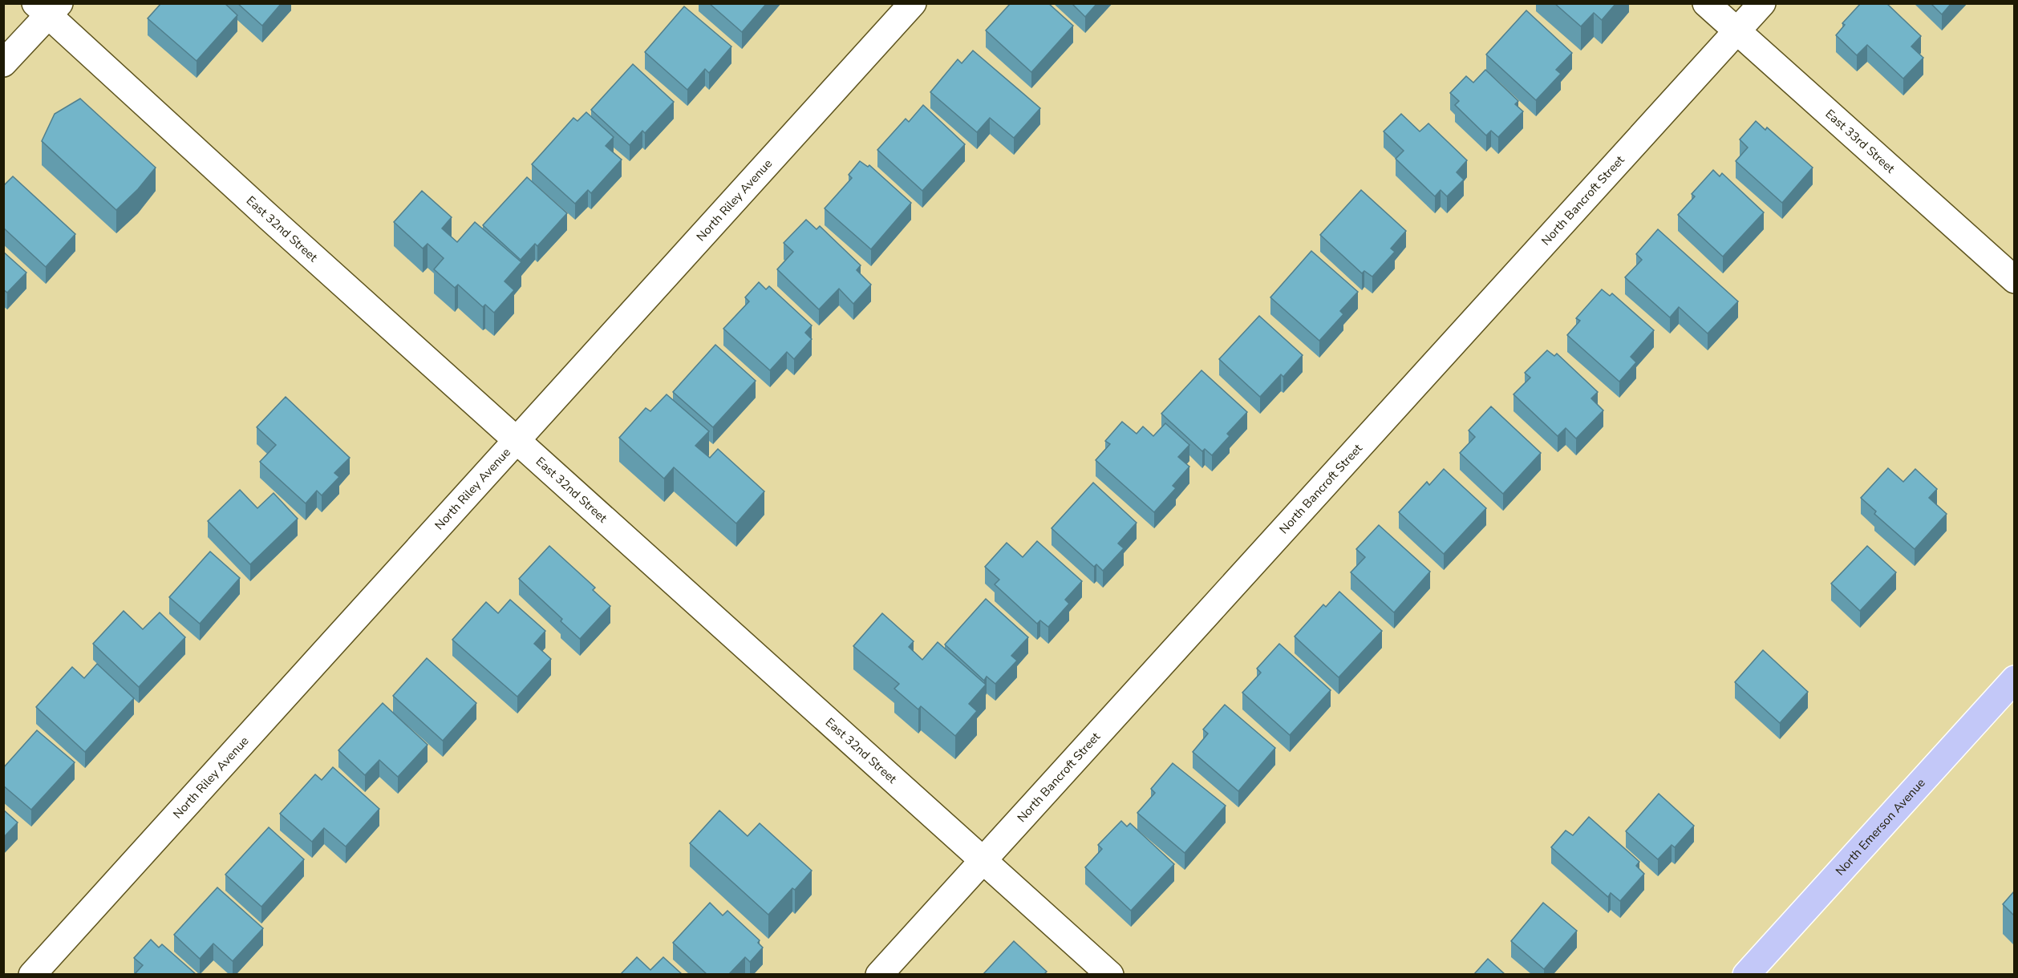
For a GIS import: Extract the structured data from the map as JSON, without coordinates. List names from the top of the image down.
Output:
{
  "streets": {
    "main road": ["North Emerson Avenue"],
    "street": [
      "East 33rd Street",
      "North Riley Avenue",
      "North Bancroft Street",
      "East 32nd Street"
    ]
  },
  "crossings": [
    ["East 33rd Street", "North Bancroft Street"],
    ["North Riley Avenue", "East 32nd Street"],
    ["North Bancroft Street", "East 32nd Street"]
  ]
}
